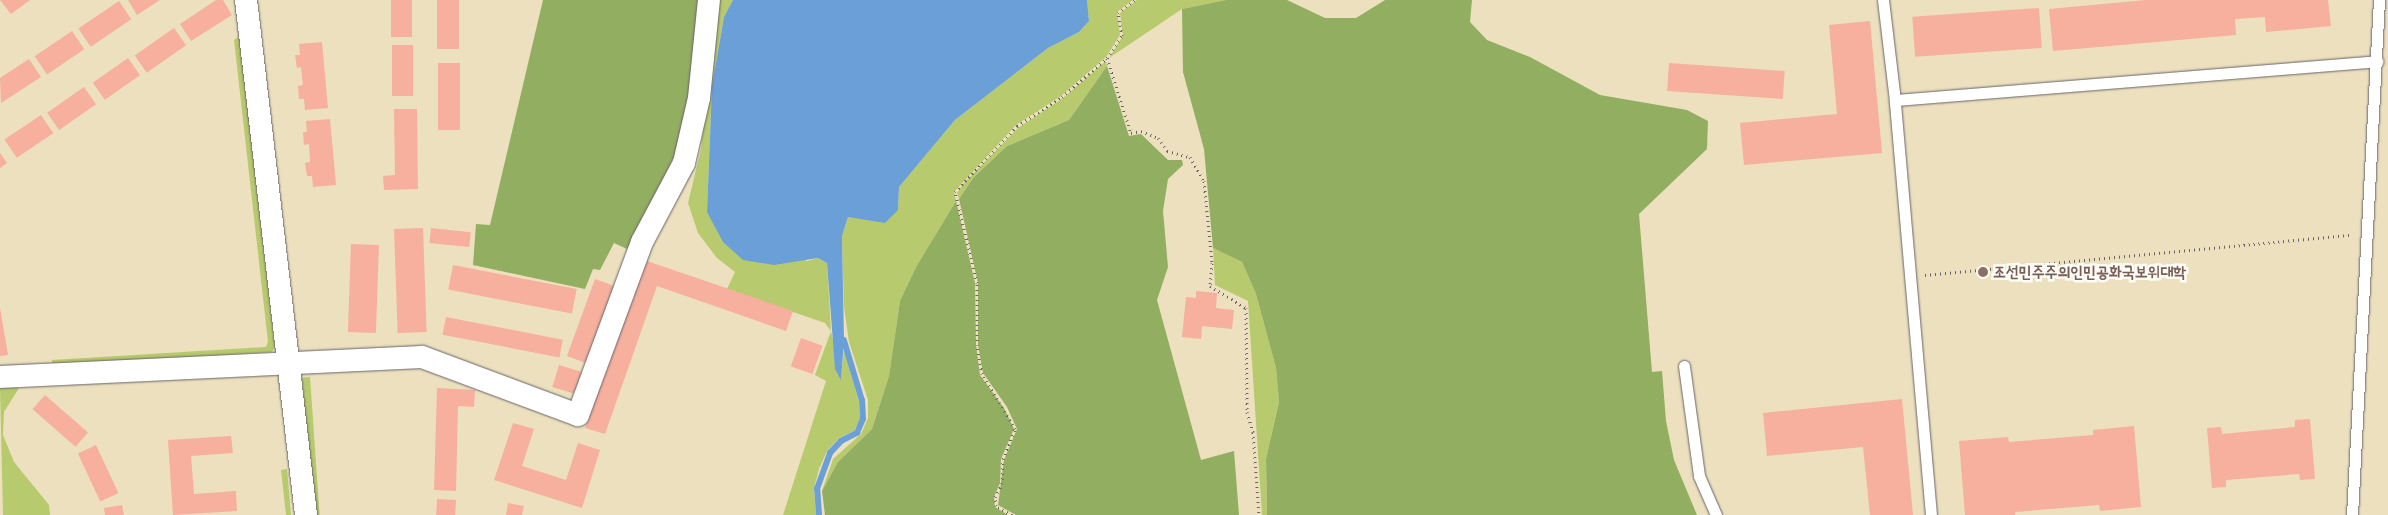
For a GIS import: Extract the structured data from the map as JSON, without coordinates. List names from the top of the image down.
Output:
{
  "places": ["조선민주주의인민공화국보위대학"]
}
